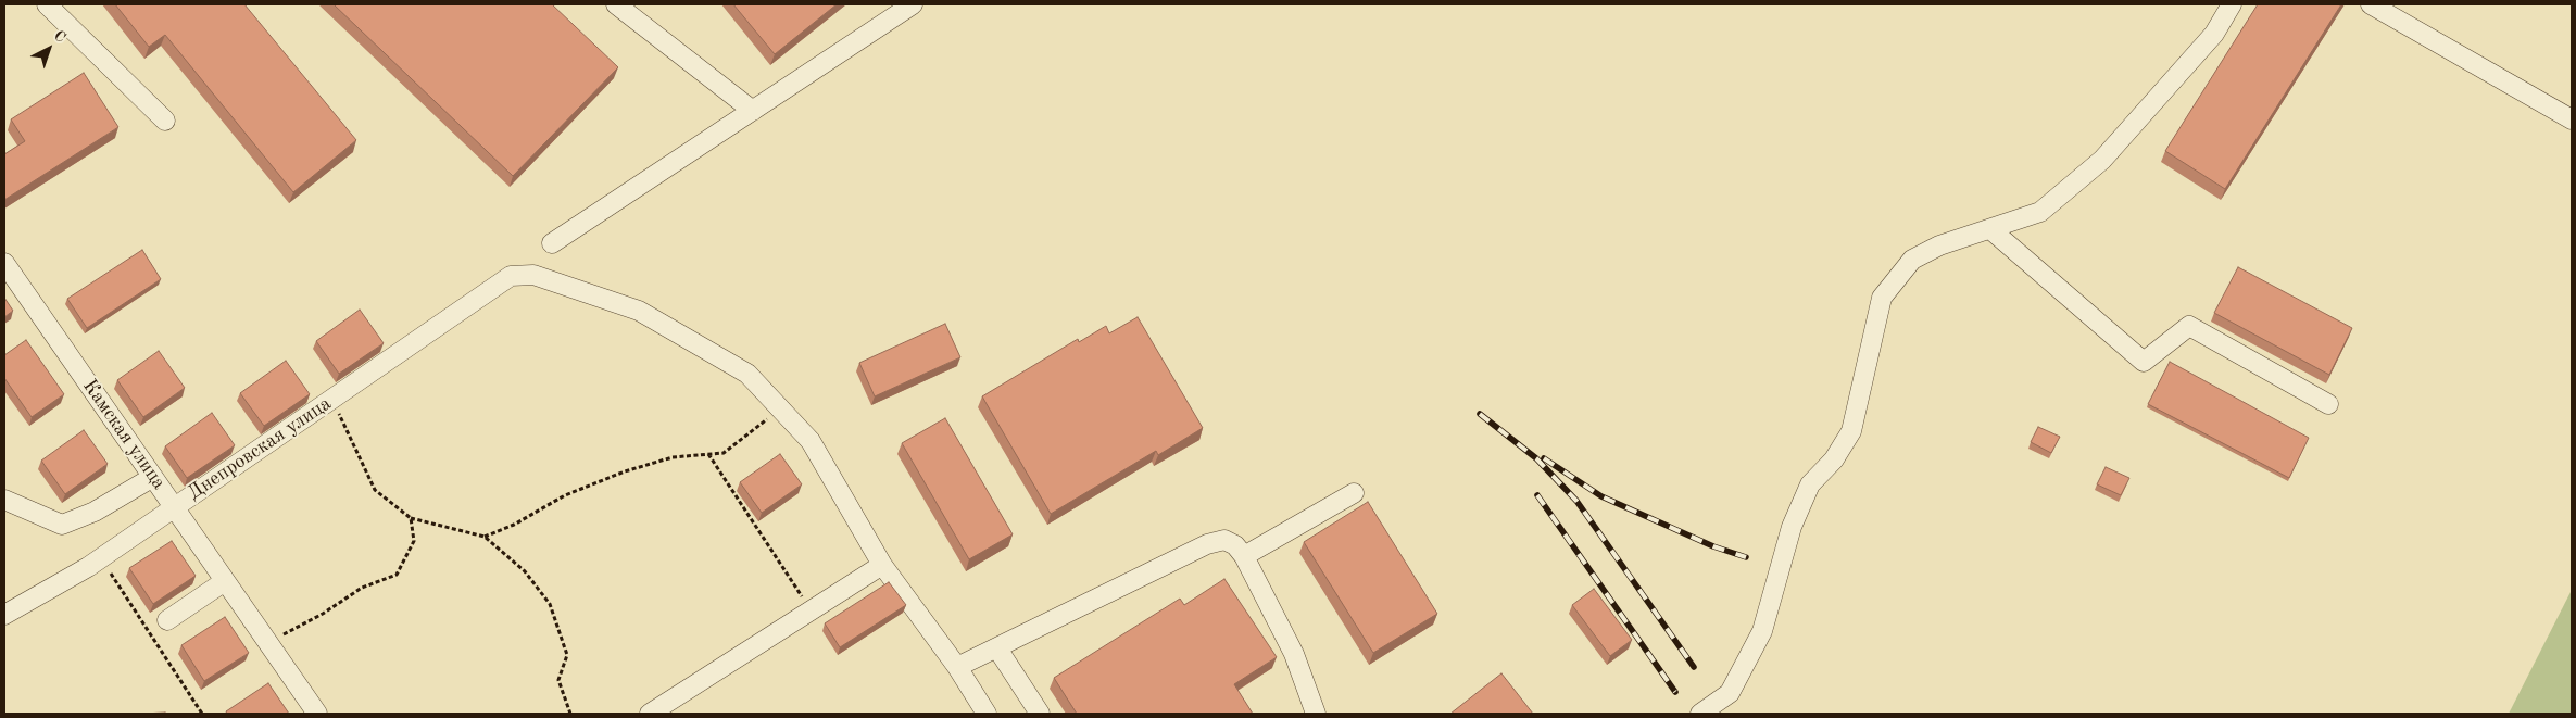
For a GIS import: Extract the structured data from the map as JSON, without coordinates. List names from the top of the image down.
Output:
{
  "streets": {
    "street": ["Камская улица", "Днепровская улица"]
  },
  "crossings": [
    ["Камская улица", "Днепровская улица"]
  ],
  "north": "top right"
}
